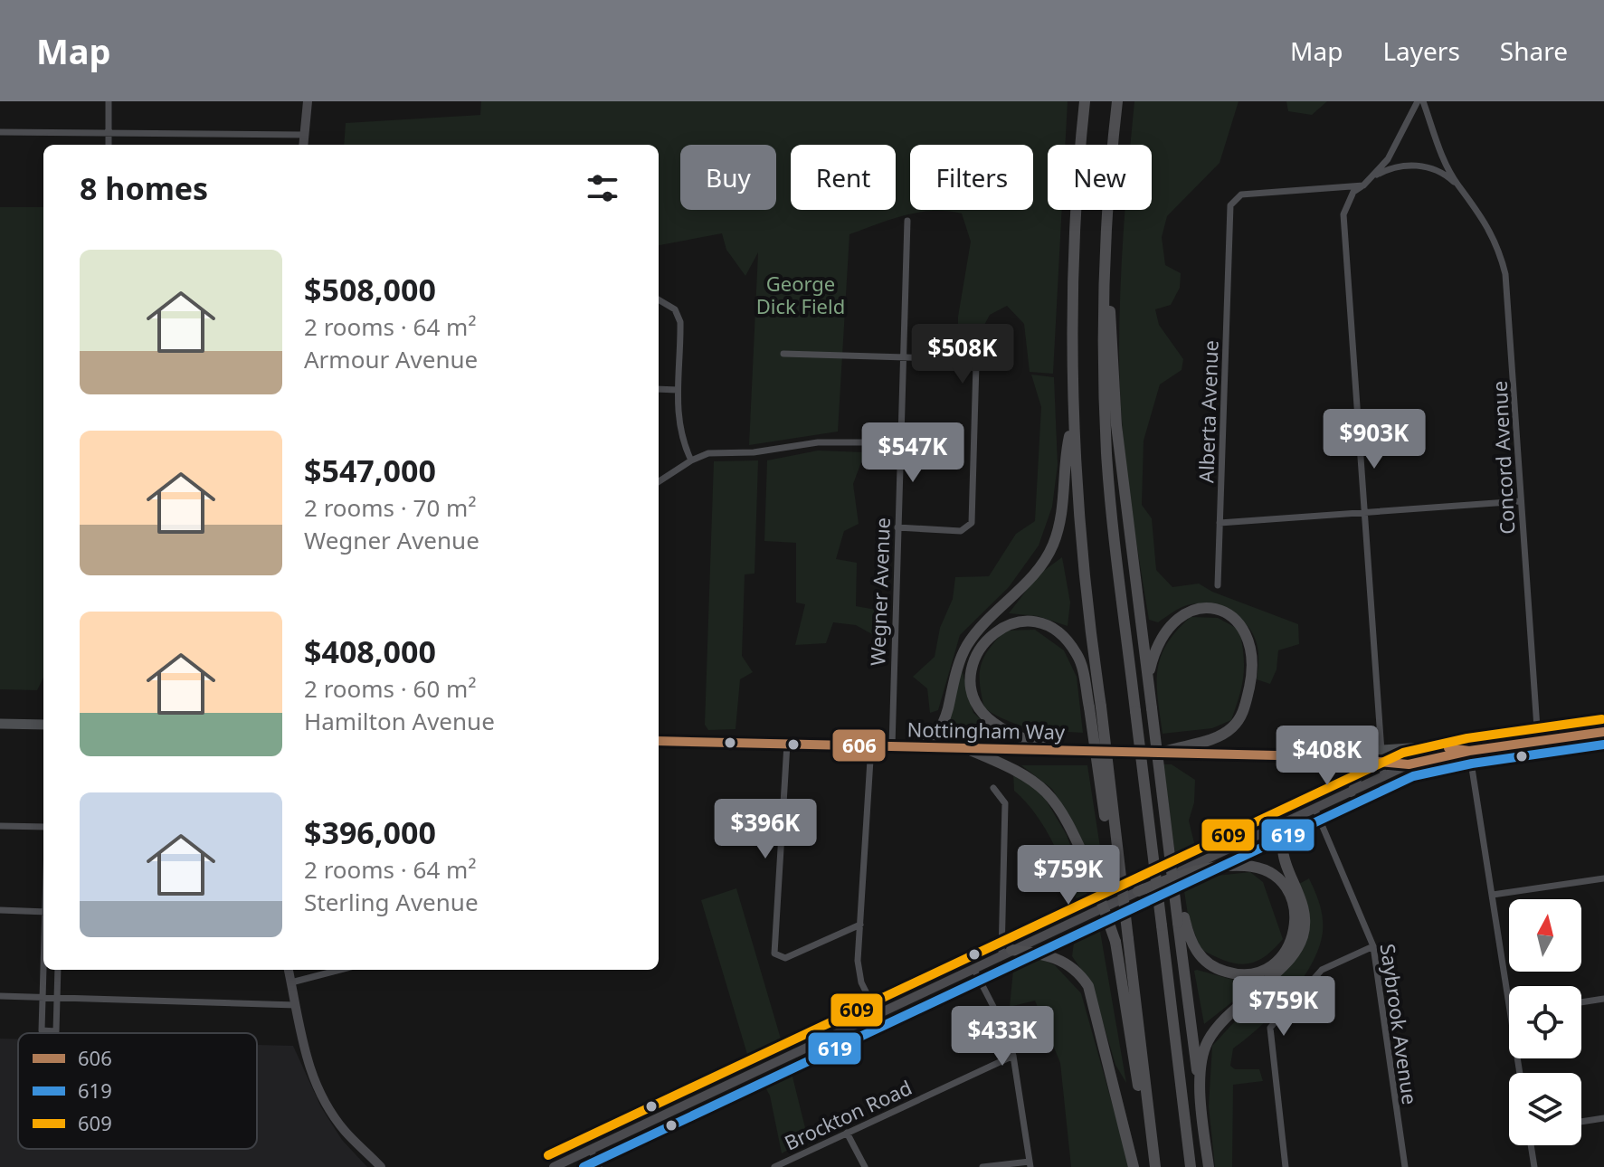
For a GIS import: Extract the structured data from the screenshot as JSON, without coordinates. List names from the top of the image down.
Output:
{
  "streets": {
    "main road": ["Nottingham Way"],
    "street": [
      "Alberta Avenue",
      "Concord Avenue",
      "Wegner Avenue",
      "Saybrook Avenue",
      "Brockton Road"
    ]
  },
  "crossings": [
    ["Concord Avenue", "Nottingham Way"],
    ["Wegner Avenue", "Nottingham Way"]
  ],
  "parks": ["George Dick Field"],
  "lines": ["transit line 609", "transit line 606", "transit line 619"],
  "legend": ["606", "619", "609"],
  "north": "top",
  "page": {
    "header": "Map",
    "nav": ["Map", "Layers", "Share"],
    "chip": [
      "Buy",
      "Rent",
      "Filters",
      "New"
    ],
    "heading": "8 homes",
    "list": [
      {
        "name": "$508,000",
        "note": "2 rooms · 64 m² · Armour Avenue"
      },
      {
        "name": "$547,000",
        "note": "2 rooms · 70 m² · Wegner Avenue"
      },
      {
        "name": "$408,000",
        "note": "2 rooms · 60 m² · Hamilton Avenue"
      },
      {
        "name": "$396,000",
        "note": "2 rooms · 64 m² · Sterling Avenue"
      }
    ],
    "price": [
      "$508K",
      "$903K",
      "$547K",
      "$408K",
      "$396K",
      "$759K",
      "$759K",
      "$433K"
    ]
  }
}
